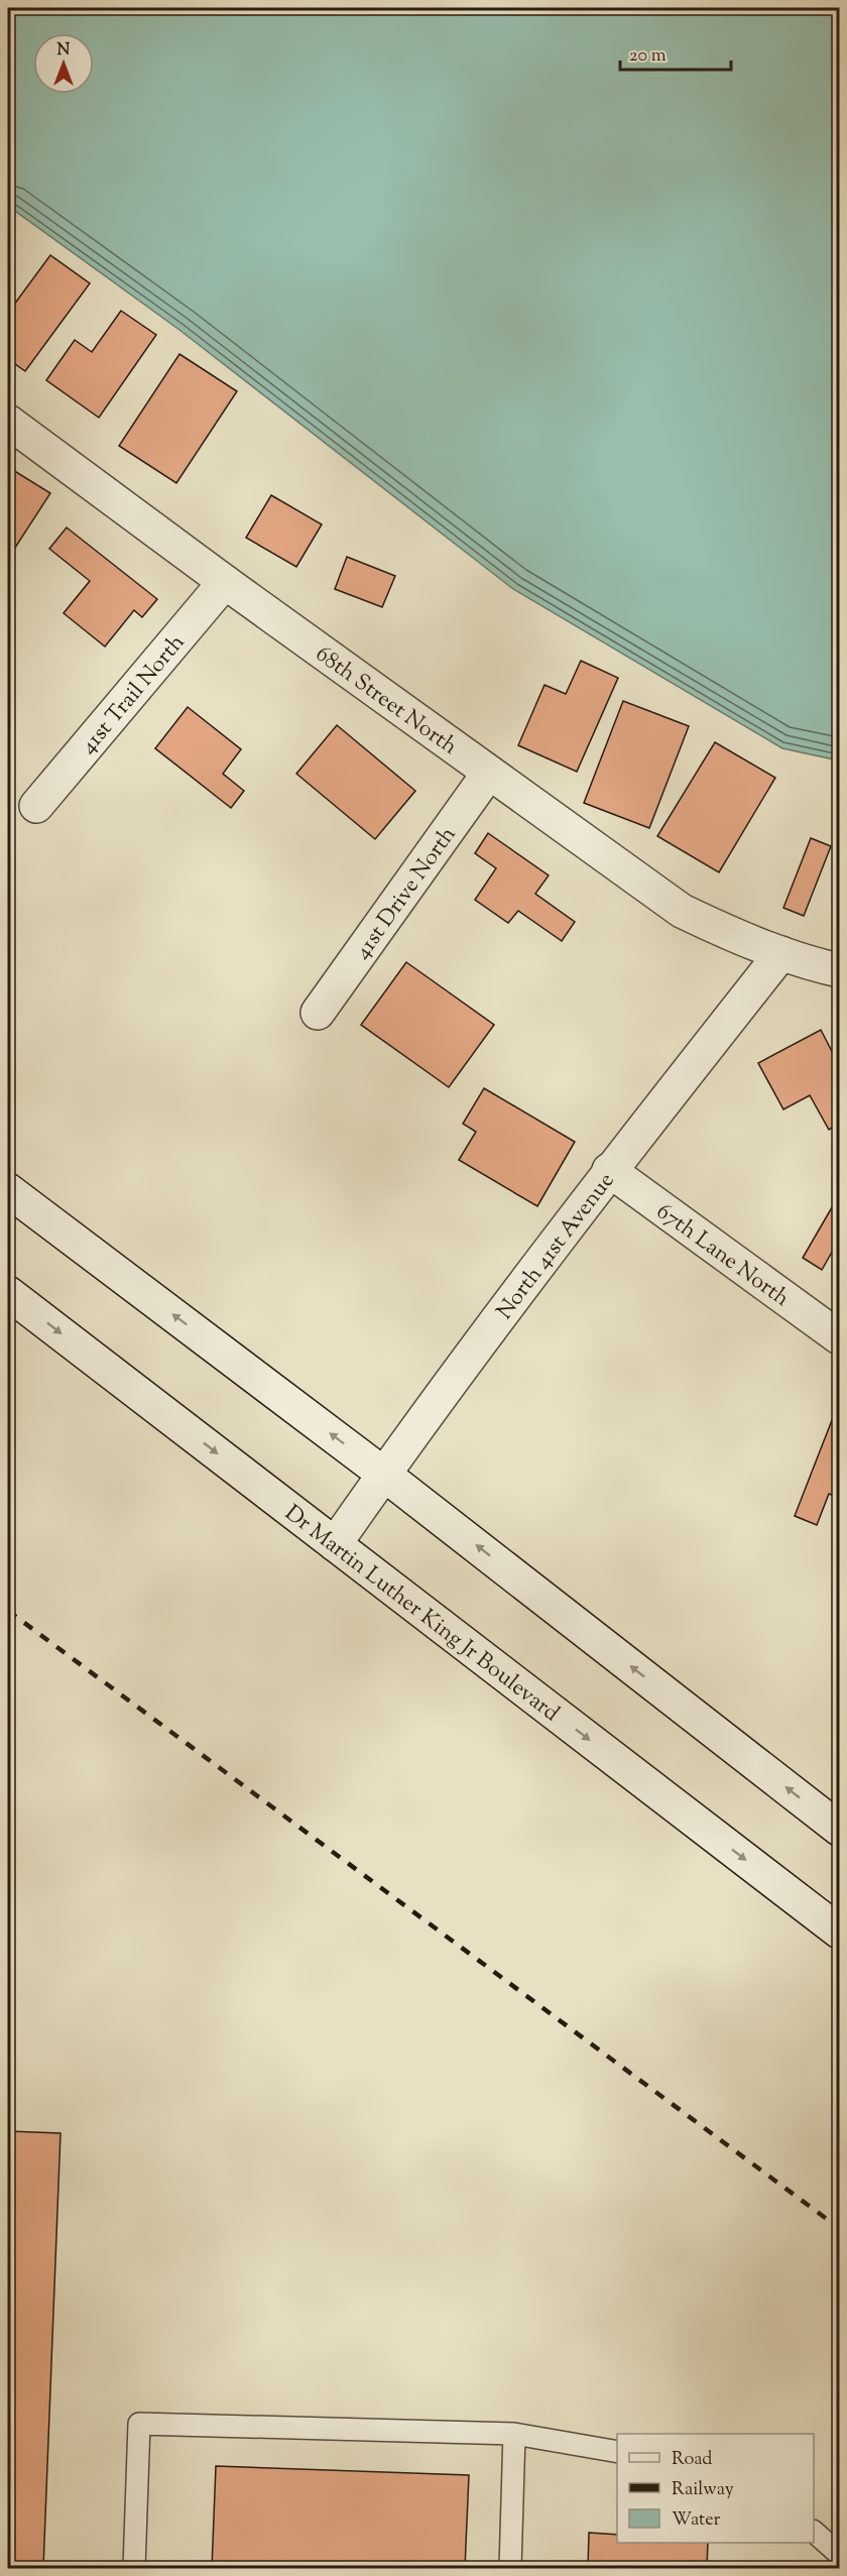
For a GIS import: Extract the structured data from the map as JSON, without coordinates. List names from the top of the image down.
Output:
{
  "streets": {
    "street": [
      "41st Trail North",
      "68th Street North",
      "41st Drive North",
      "North 41st Avenue",
      "67th Lane North",
      "Dr Martin Luther King Jr Boulevard"
    ]
  },
  "crossings": [
    ["41st Trail North", "68th Street North"],
    ["68th Street North", "41st Drive North"],
    ["68th Street North", "North 41st Avenue"],
    ["North 41st Avenue", "67th Lane North"],
    ["North 41st Avenue", "Dr Martin Luther King Jr Boulevard"]
  ],
  "legend": ["Road", "Railway", "Water"],
  "scale_bar": "20 m",
  "north": "top"
}
